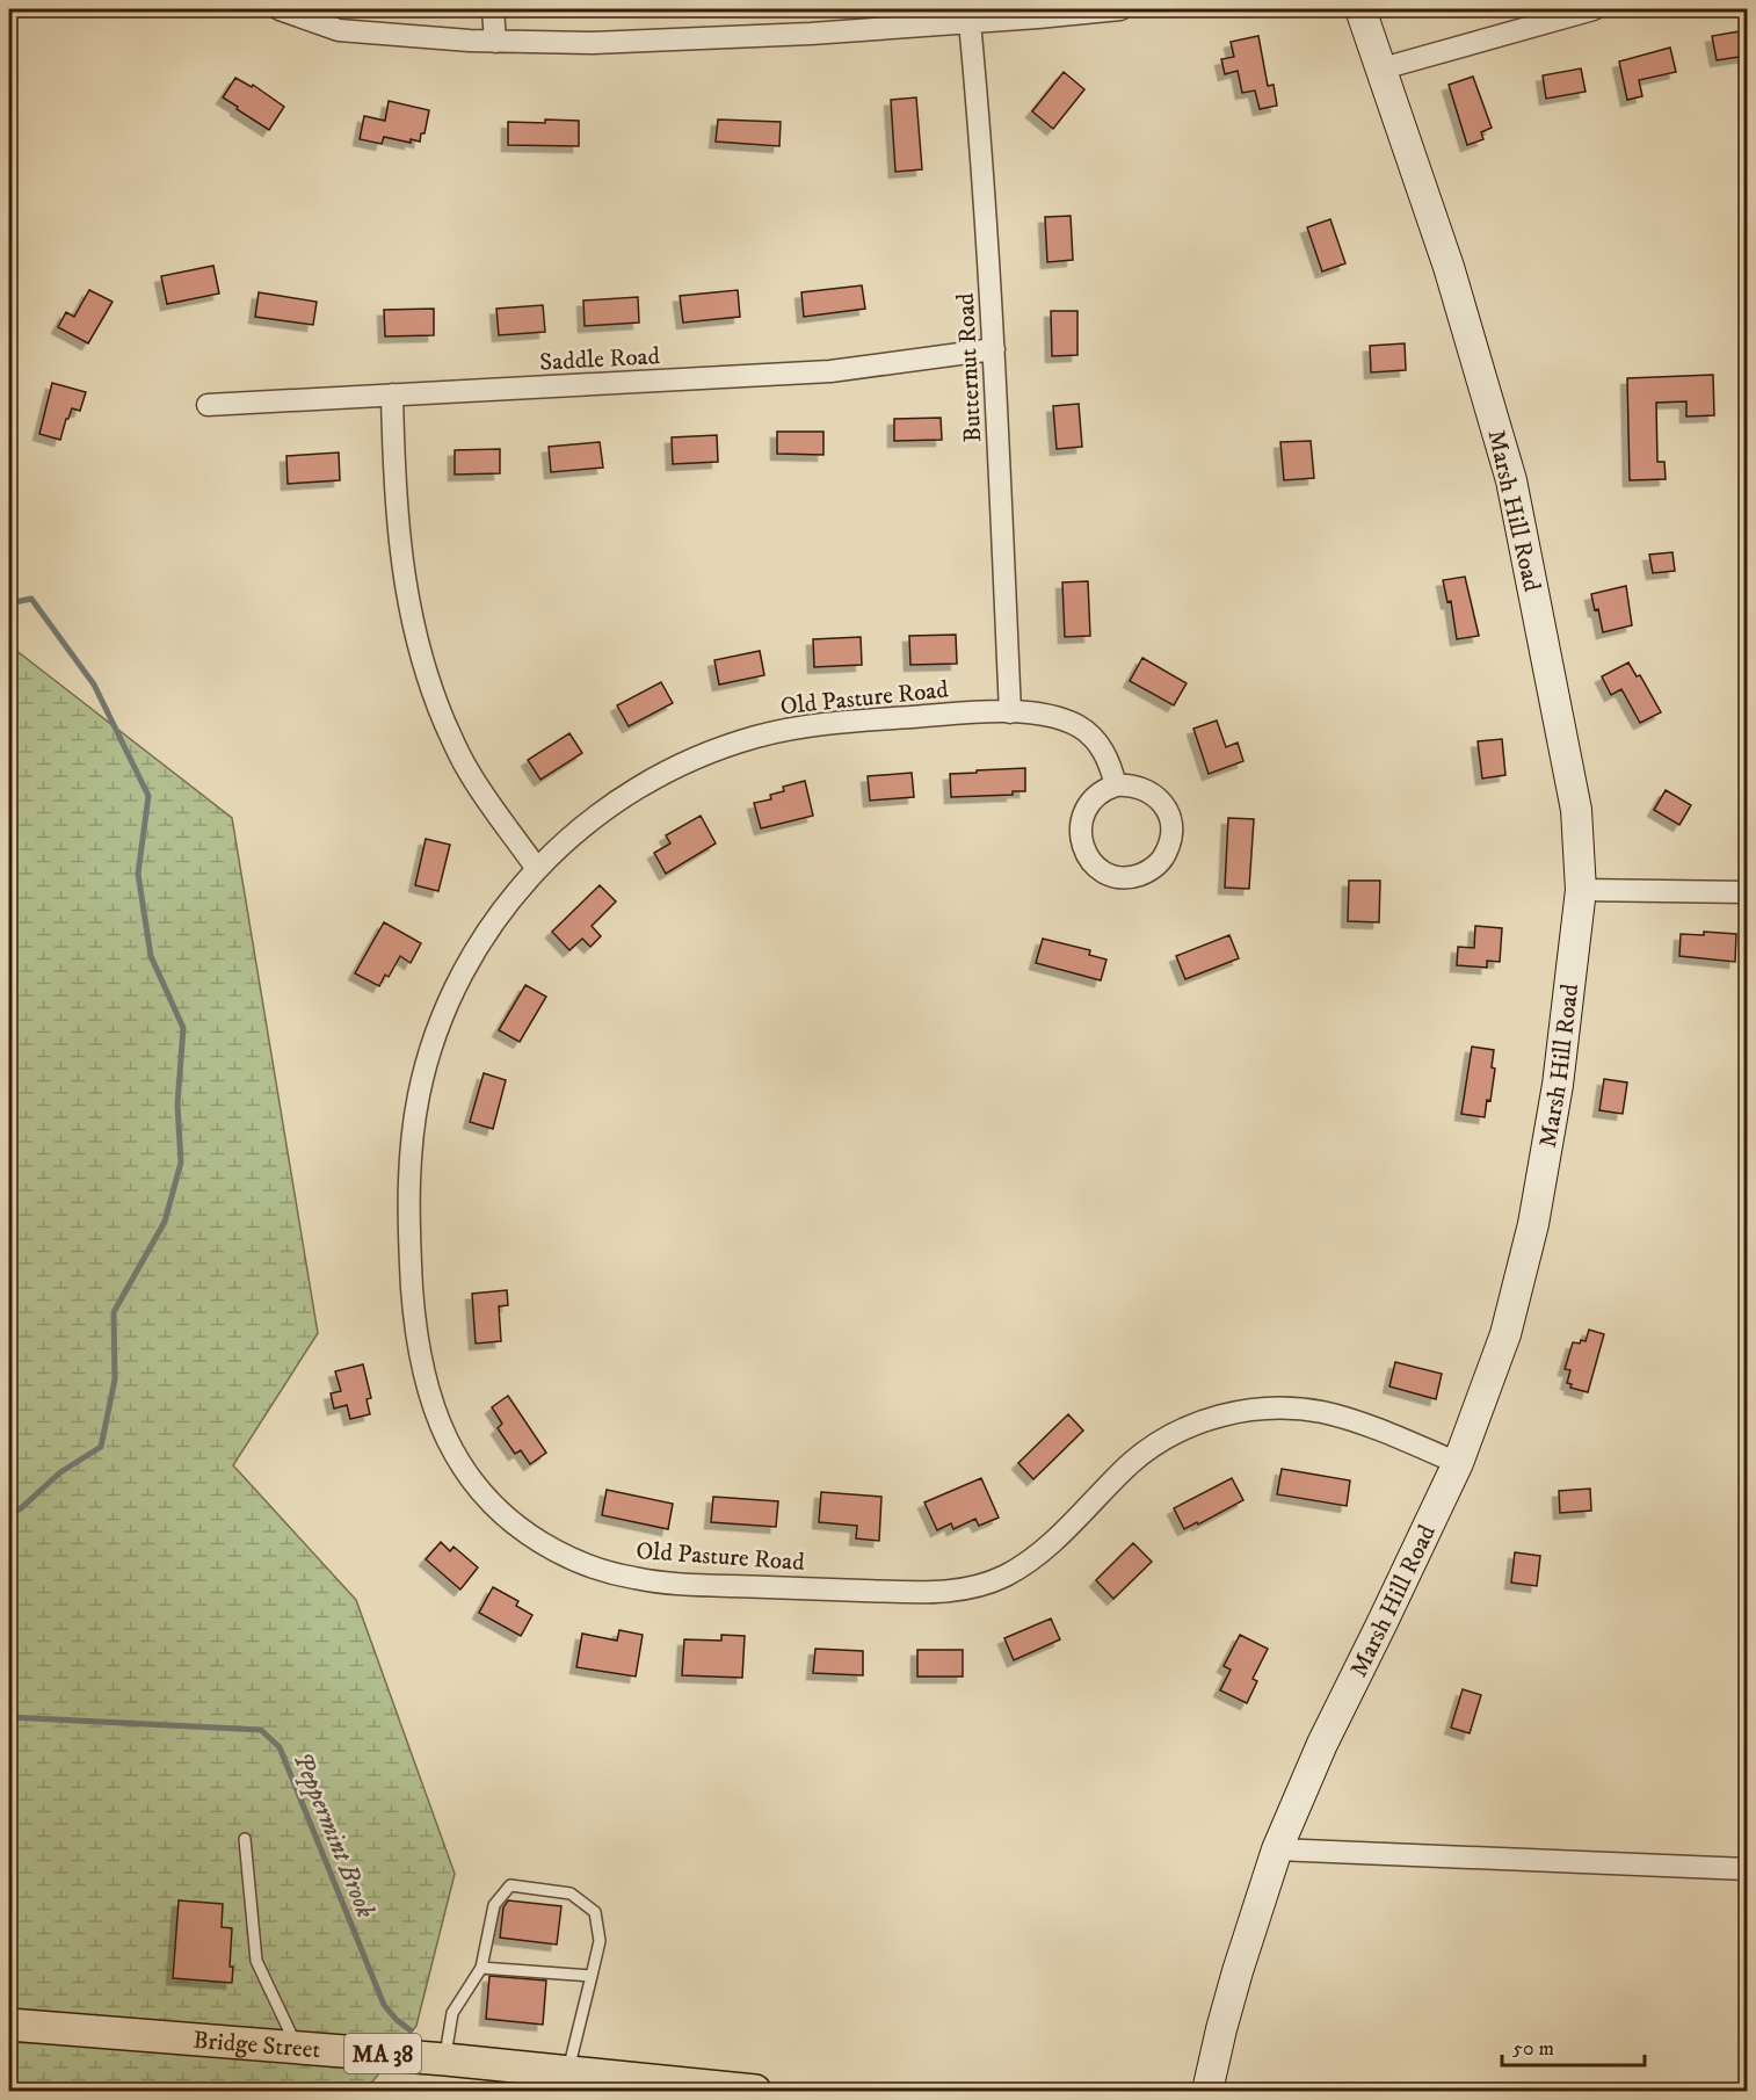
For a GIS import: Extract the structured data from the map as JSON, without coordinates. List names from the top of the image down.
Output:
{
  "streets": {
    "main road": ["Bridge Street", "MA 38"],
    "street": [
      "Saddle Road",
      "Butternut Road",
      "Marsh Hill Road",
      "Old Pasture Road"
    ]
  },
  "crossings": [
    ["Saddle Road", "Butternut Road"],
    ["Butternut Road", "Old Pasture Road"],
    ["Marsh Hill Road", "Old Pasture Road"]
  ],
  "water": ["Peppermint Brook"],
  "scale_bar": "50 m"
}
